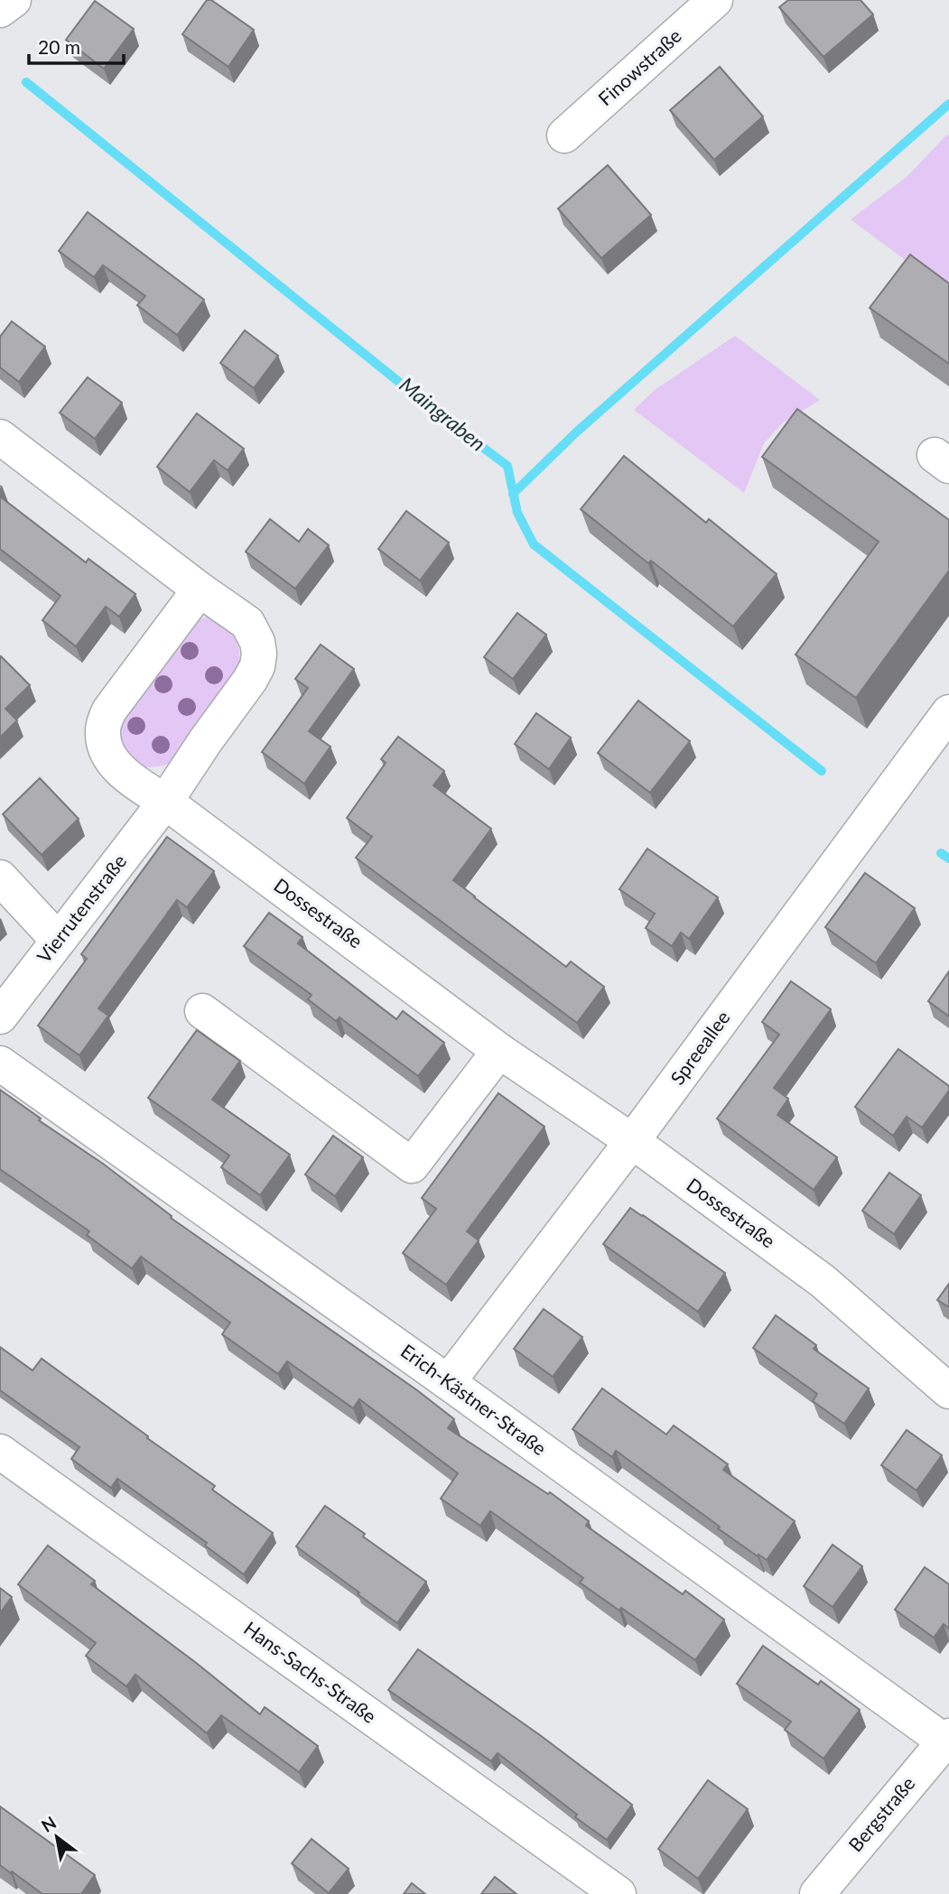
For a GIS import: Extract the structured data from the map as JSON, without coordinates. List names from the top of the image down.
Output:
{
  "streets": {
    "street": [
      "Finowstraße",
      "Vierrutenstraße",
      "Dossestraße",
      "Spreeallee",
      "Erich-Kästner-Straße",
      "Hans-Sachs-Straße",
      "Bergstraße"
    ]
  },
  "crossings": [
    ["Vierrutenstraße", "Dossestraße"],
    ["Dossestraße", "Spreeallee"],
    ["Spreeallee", "Erich-Kästner-Straße"],
    ["Erich-Kästner-Straße", "Bergstraße"]
  ],
  "water": ["Maingraben"],
  "scale_bar": "20 m",
  "north": "top left"
}
